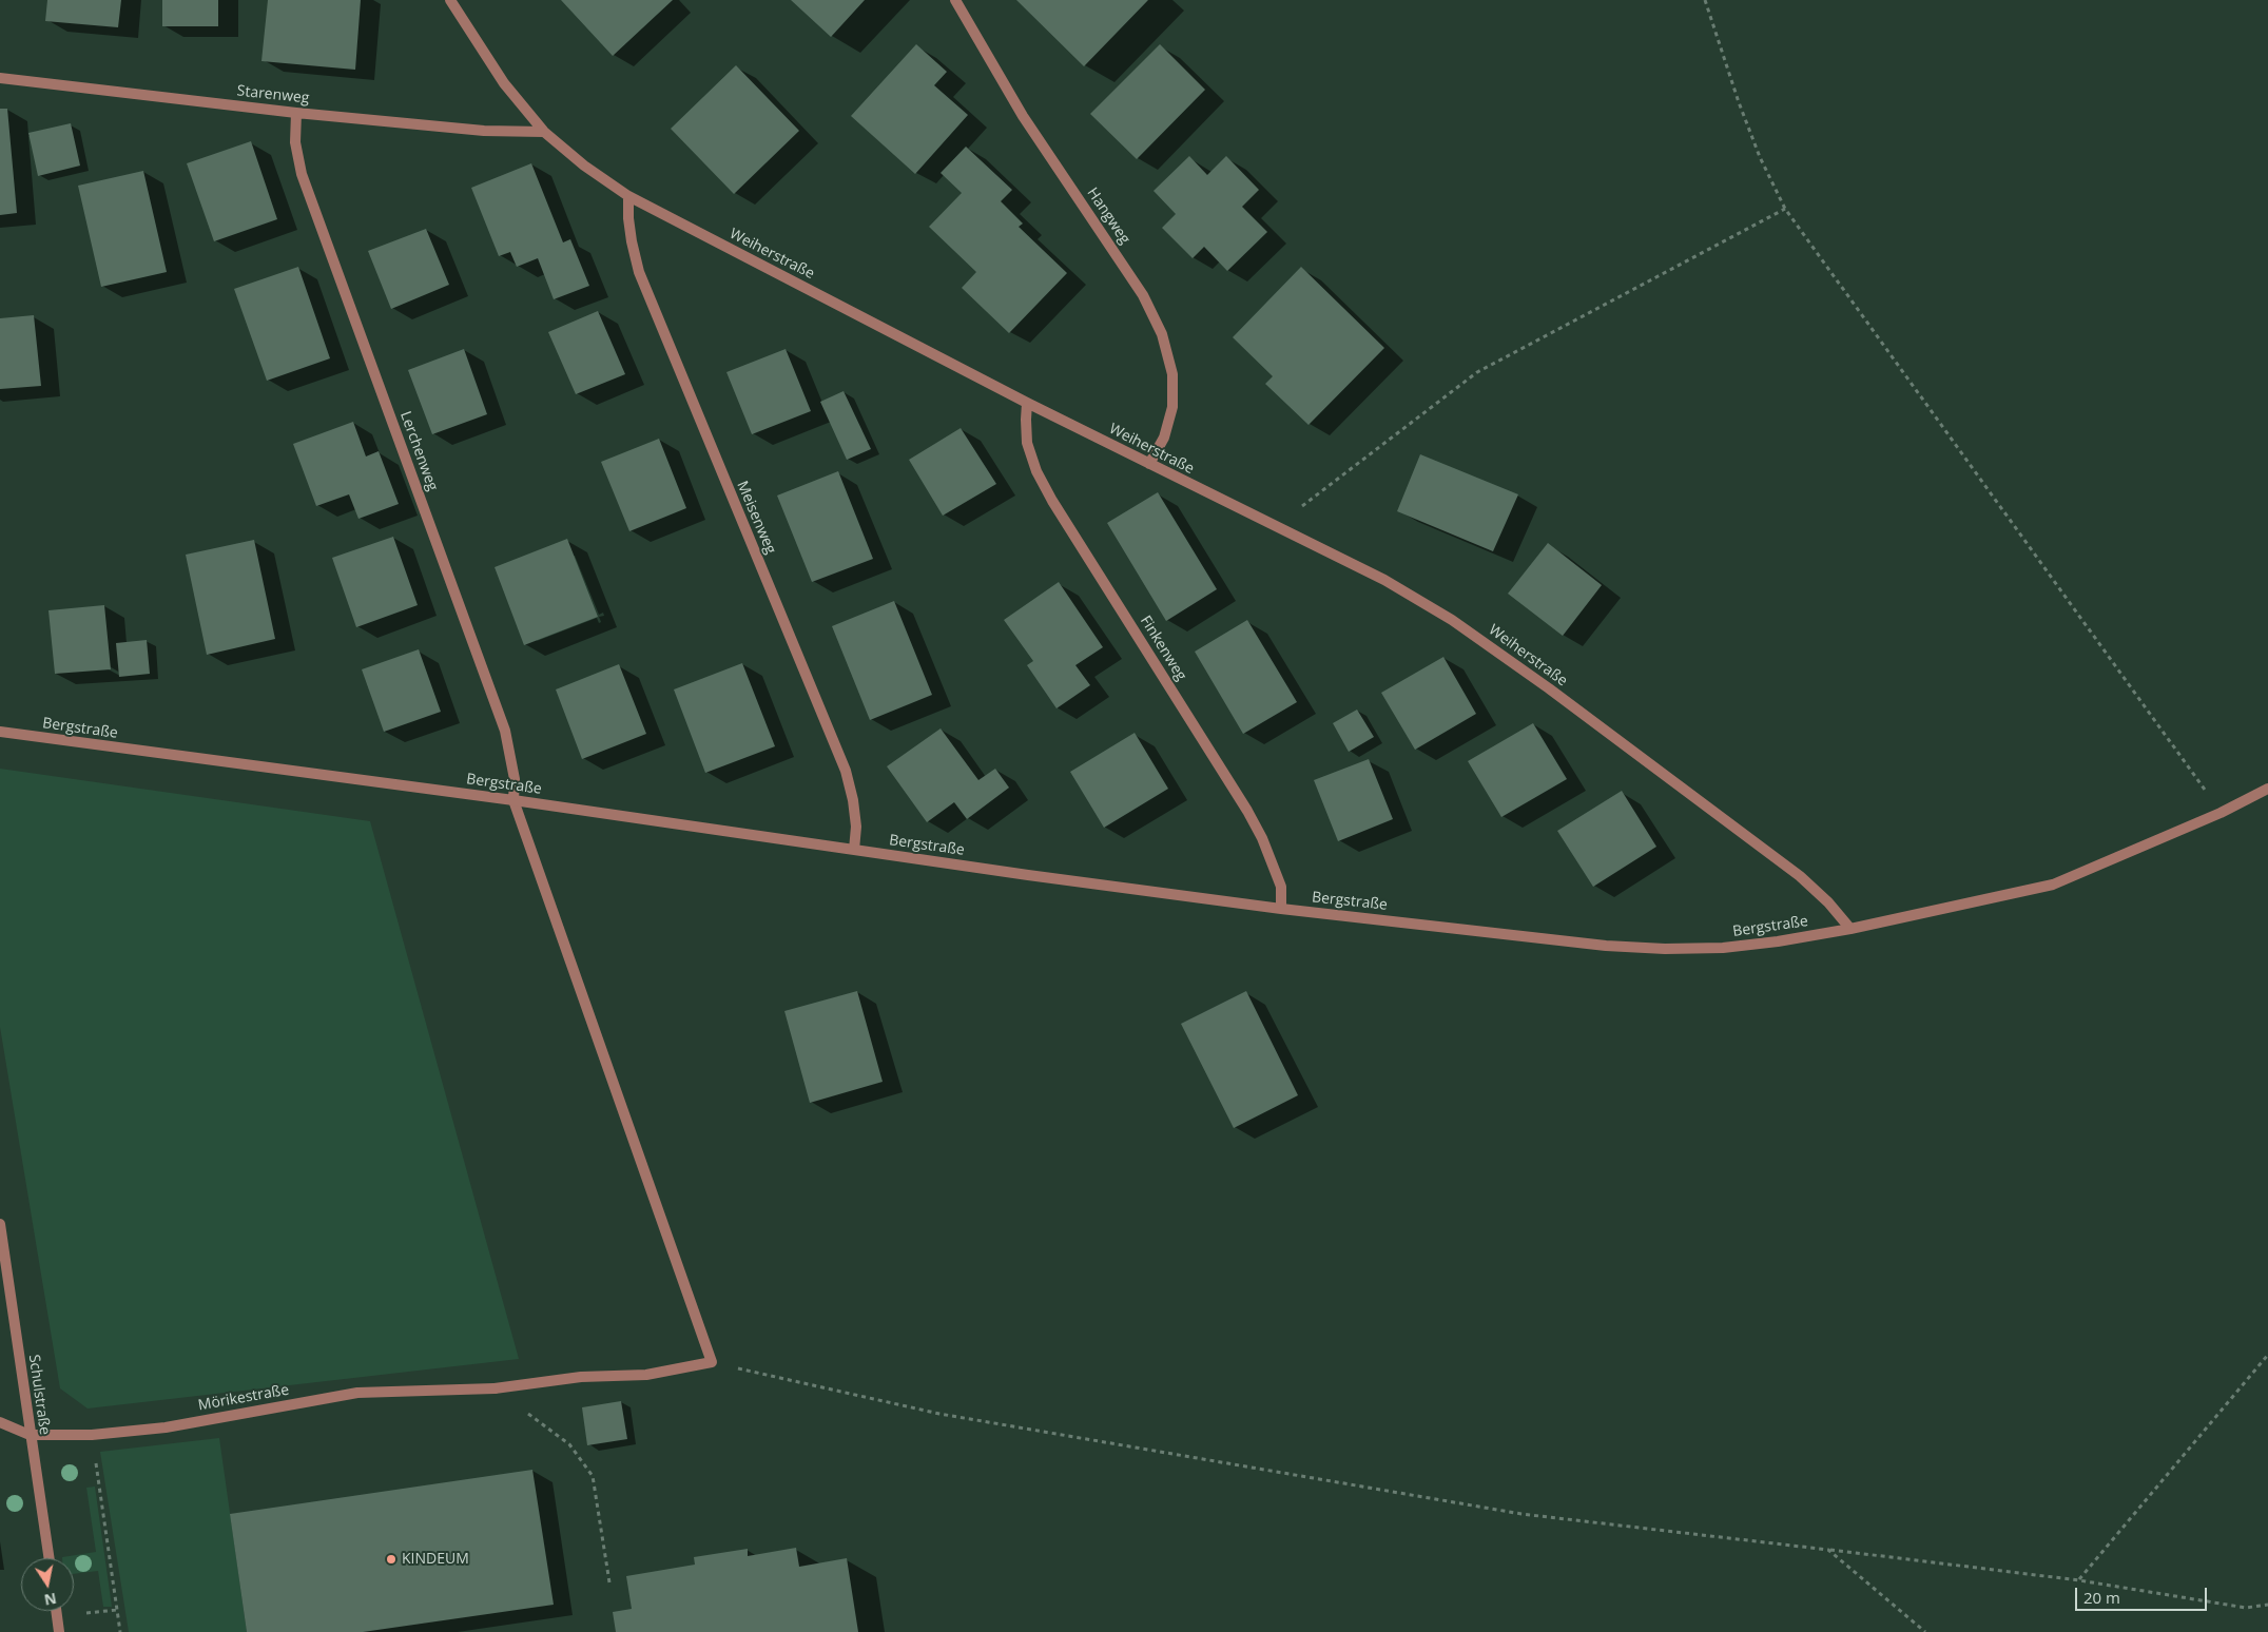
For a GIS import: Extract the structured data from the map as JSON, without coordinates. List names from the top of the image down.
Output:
{
  "streets": {
    "street": [
      "Starenweg",
      "Hangweg",
      "Weiherstraße",
      "Lerchenweg",
      "Meisenweg",
      "Finkenweg",
      "Bergstraße",
      "Schulstraße",
      "Mörikestraße"
    ]
  },
  "crossings": [
    ["Starenweg", "Weiherstraße"],
    ["Starenweg", "Lerchenweg"],
    ["Hangweg", "Weiherstraße"],
    ["Weiherstraße", "Meisenweg"],
    ["Weiherstraße", "Finkenweg"],
    ["Weiherstraße", "Bergstraße"],
    ["Lerchenweg", "Bergstraße"],
    ["Lerchenweg", "Mörikestraße"],
    ["Meisenweg", "Bergstraße"],
    ["Finkenweg", "Bergstraße"],
    ["Schulstraße", "Mörikestraße"]
  ],
  "places": ["KINDEUM"],
  "scale_bar": "20 m",
  "north": "bottom"
}
